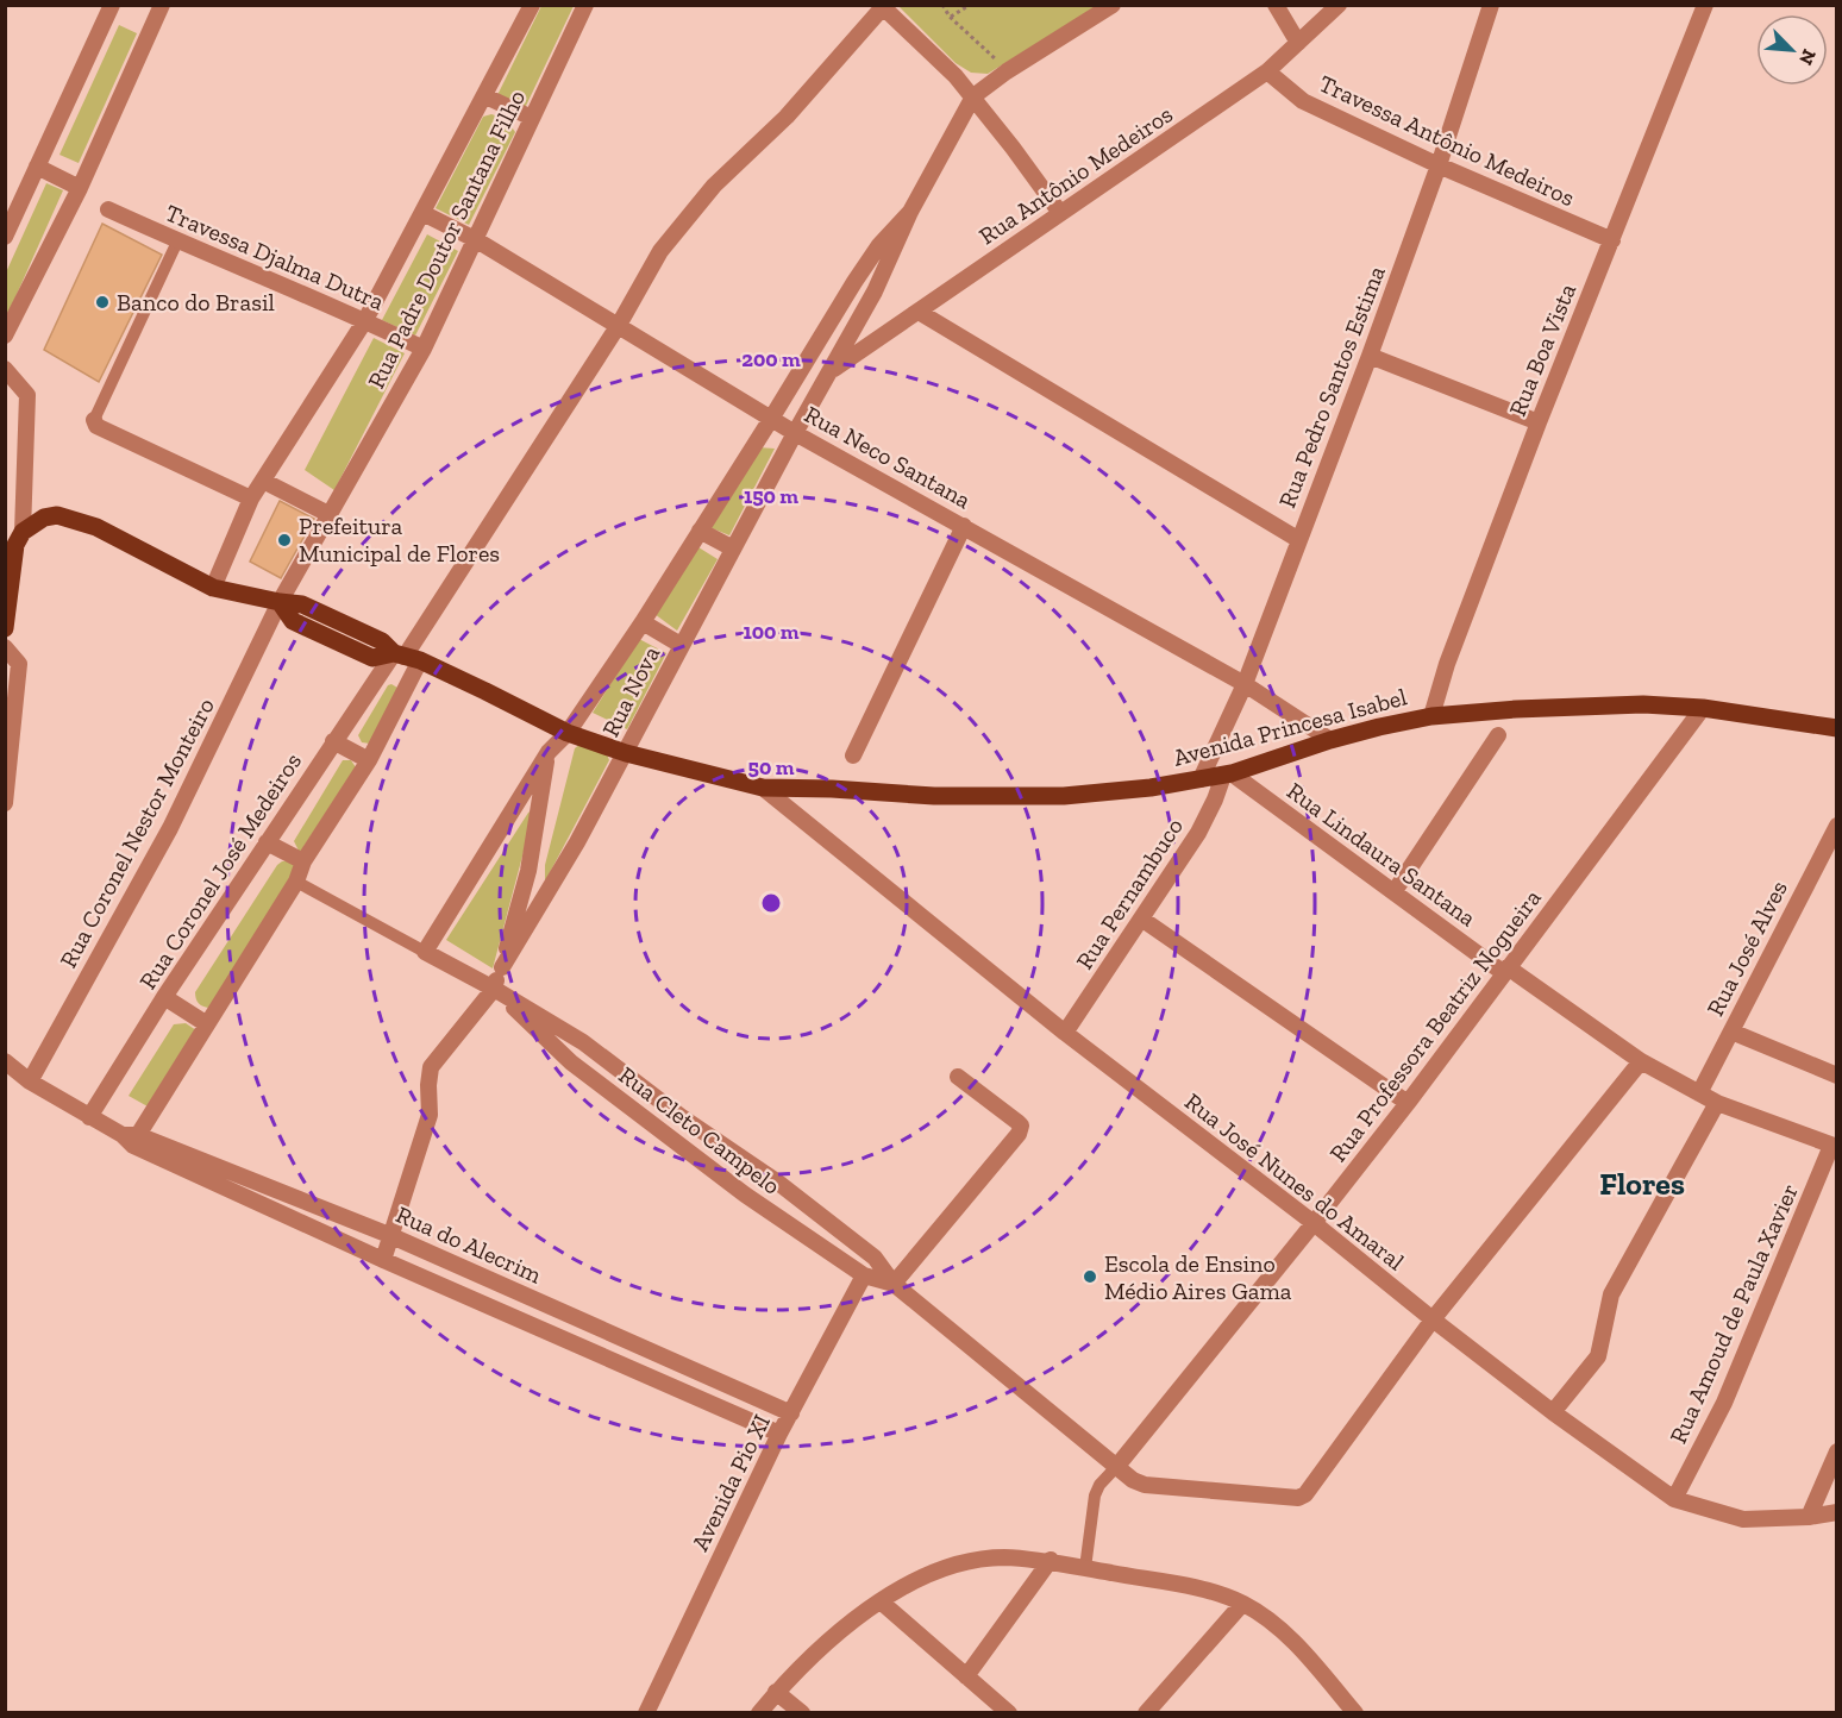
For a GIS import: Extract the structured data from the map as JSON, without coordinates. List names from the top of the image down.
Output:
{
  "streets": {
    "main road": ["Avenida Princesa Isabel"],
    "street": [
      "Travessa Antônio Medeiros",
      "Rua Antônio Medeiros",
      "Rua Padre Doutor Santana Filho",
      "Travessa Djalma Dutra",
      "Rua Boa Vista",
      "Rua Pedro Santos Estima",
      "Rua Neco Santana",
      "Rua Nova",
      "Rua Coronel Nestor Monteiro",
      "Rua Lindaura Santana",
      "Rua Coronel José Medeiros",
      "Rua Pernambuco",
      "Rua José Alves",
      "Rua Professora Beatriz Nogueira",
      "Rua Cleto Campelo",
      "Rua José Nunes do Amaral",
      "Rua do Alecrim",
      "Rua Amoud de Paula Xavier",
      "Avenida Pio XI"
    ]
  },
  "crossings": [
    ["Travessa Antônio Medeiros", "Rua Antônio Medeiros"],
    ["Travessa Antônio Medeiros", "Rua Boa Vista"],
    ["Travessa Antônio Medeiros", "Rua Pedro Santos Estima"],
    ["Rua Antônio Medeiros", "Rua Nova"],
    ["Rua Padre Doutor Santana Filho", "Travessa Djalma Dutra"],
    ["Rua Padre Doutor Santana Filho", "Rua Neco Santana"],
    ["Rua Padre Doutor Santana Filho", "Avenida Princesa Isabel"],
    ["Rua Padre Doutor Santana Filho", "Rua Coronel Nestor Monteiro"],
    ["Rua Boa Vista", "Avenida Princesa Isabel"],
    ["Rua Pedro Santos Estima", "Rua Neco Santana"],
    ["Rua Pedro Santos Estima", "Avenida Princesa Isabel"],
    ["Rua Neco Santana", "Rua Nova"],
    ["Rua Neco Santana", "Avenida Princesa Isabel"],
    ["Rua Nova", "Avenida Princesa Isabel"],
    ["Rua Nova", "Rua Cleto Campelo"],
    ["Rua Nova", "Rua do Alecrim"],
    ["Avenida Princesa Isabel", "Rua Coronel Nestor Monteiro"],
    ["Avenida Princesa Isabel", "Rua Lindaura Santana"],
    ["Avenida Princesa Isabel", "Rua Coronel José Medeiros"],
    ["Avenida Princesa Isabel", "Rua Pernambuco"],
    ["Avenida Princesa Isabel", "Rua Professora Beatriz Nogueira"],
    ["Avenida Princesa Isabel", "Rua José Nunes do Amaral"],
    ["Rua Coronel Nestor Monteiro", "Rua do Alecrim"],
    ["Rua Lindaura Santana", "Rua Pernambuco"],
    ["Rua Lindaura Santana", "Rua José Alves"],
    ["Rua Lindaura Santana", "Rua Professora Beatriz Nogueira"],
    ["Rua Lindaura Santana", "Rua Amoud de Paula Xavier"],
    ["Rua Coronel José Medeiros", "Rua do Alecrim"],
    ["Rua Pernambuco", "Rua José Nunes do Amaral"],
    ["Rua Professora Beatriz Nogueira", "Rua Cleto Campelo"],
    ["Rua Professora Beatriz Nogueira", "Rua José Nunes do Amaral"],
    ["Rua Cleto Campelo", "Rua José Nunes do Amaral"],
    ["Rua Cleto Campelo", "Avenida Pio XI"],
    ["Rua José Nunes do Amaral", "Rua Amoud de Paula Xavier"],
    ["Rua do Alecrim", "Avenida Pio XI"]
  ],
  "districts": ["Flores"],
  "places": ["Banco do Brasil", "Prefeitura Municipal de Flores", "Escola de Ensino Médio Aires Gama"],
  "north": "bottom right",
  "rings": [
    "200 m",
    "150 m",
    "100 m",
    "50 m"
  ]
}
